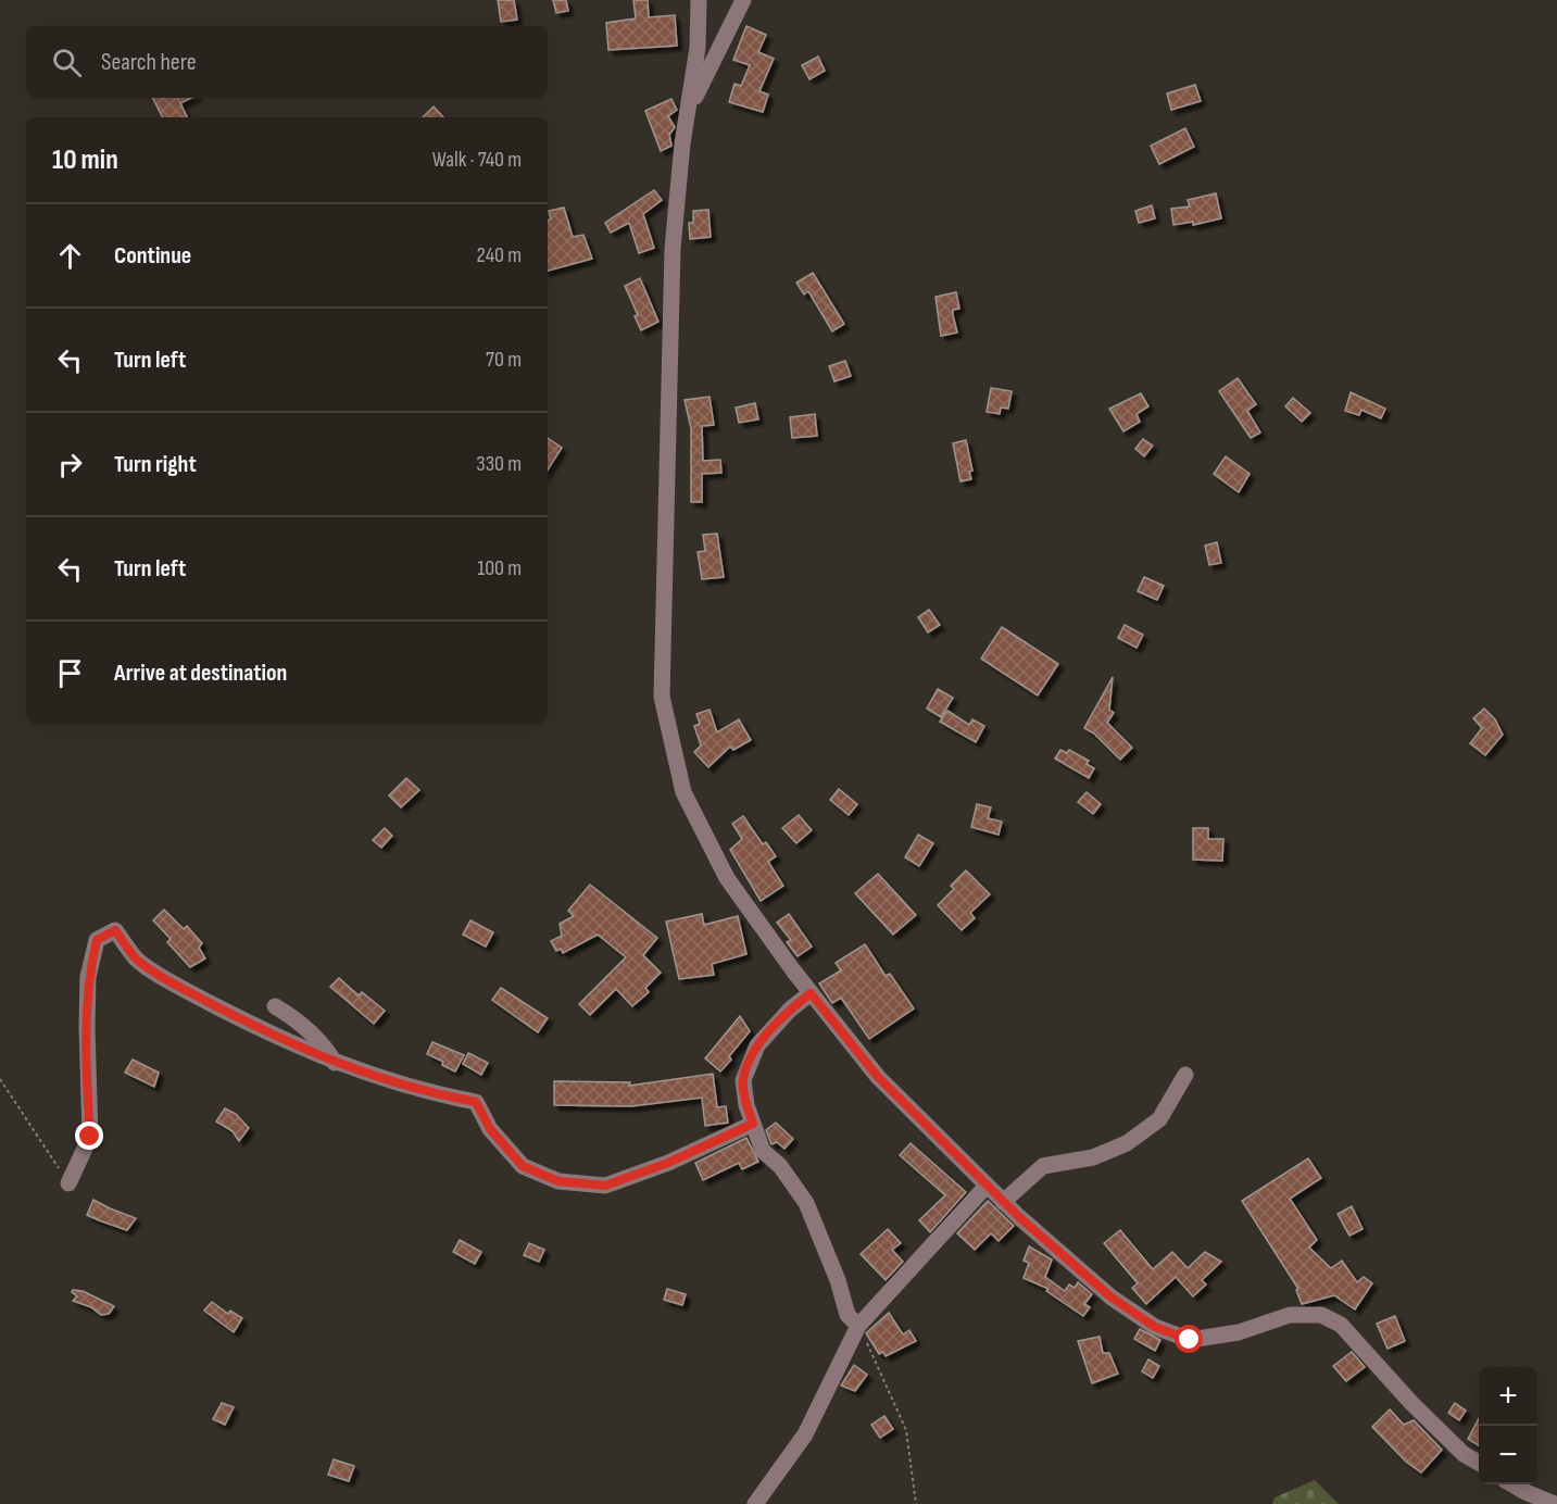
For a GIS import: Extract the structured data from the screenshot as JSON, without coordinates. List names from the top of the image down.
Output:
{
  "page": {
    "search": "Search here",
    "heading": ["10 min", "Walk · 740 m"],
    "list": [
      ["Continue", "240 m"],
      ["Turn left", "70 m"],
      ["Turn right", "330 m"],
      ["Turn left", "100 m"],
      "Arrive at destination"
    ],
    "map_buttons": ["+", "−"]
  }
}
